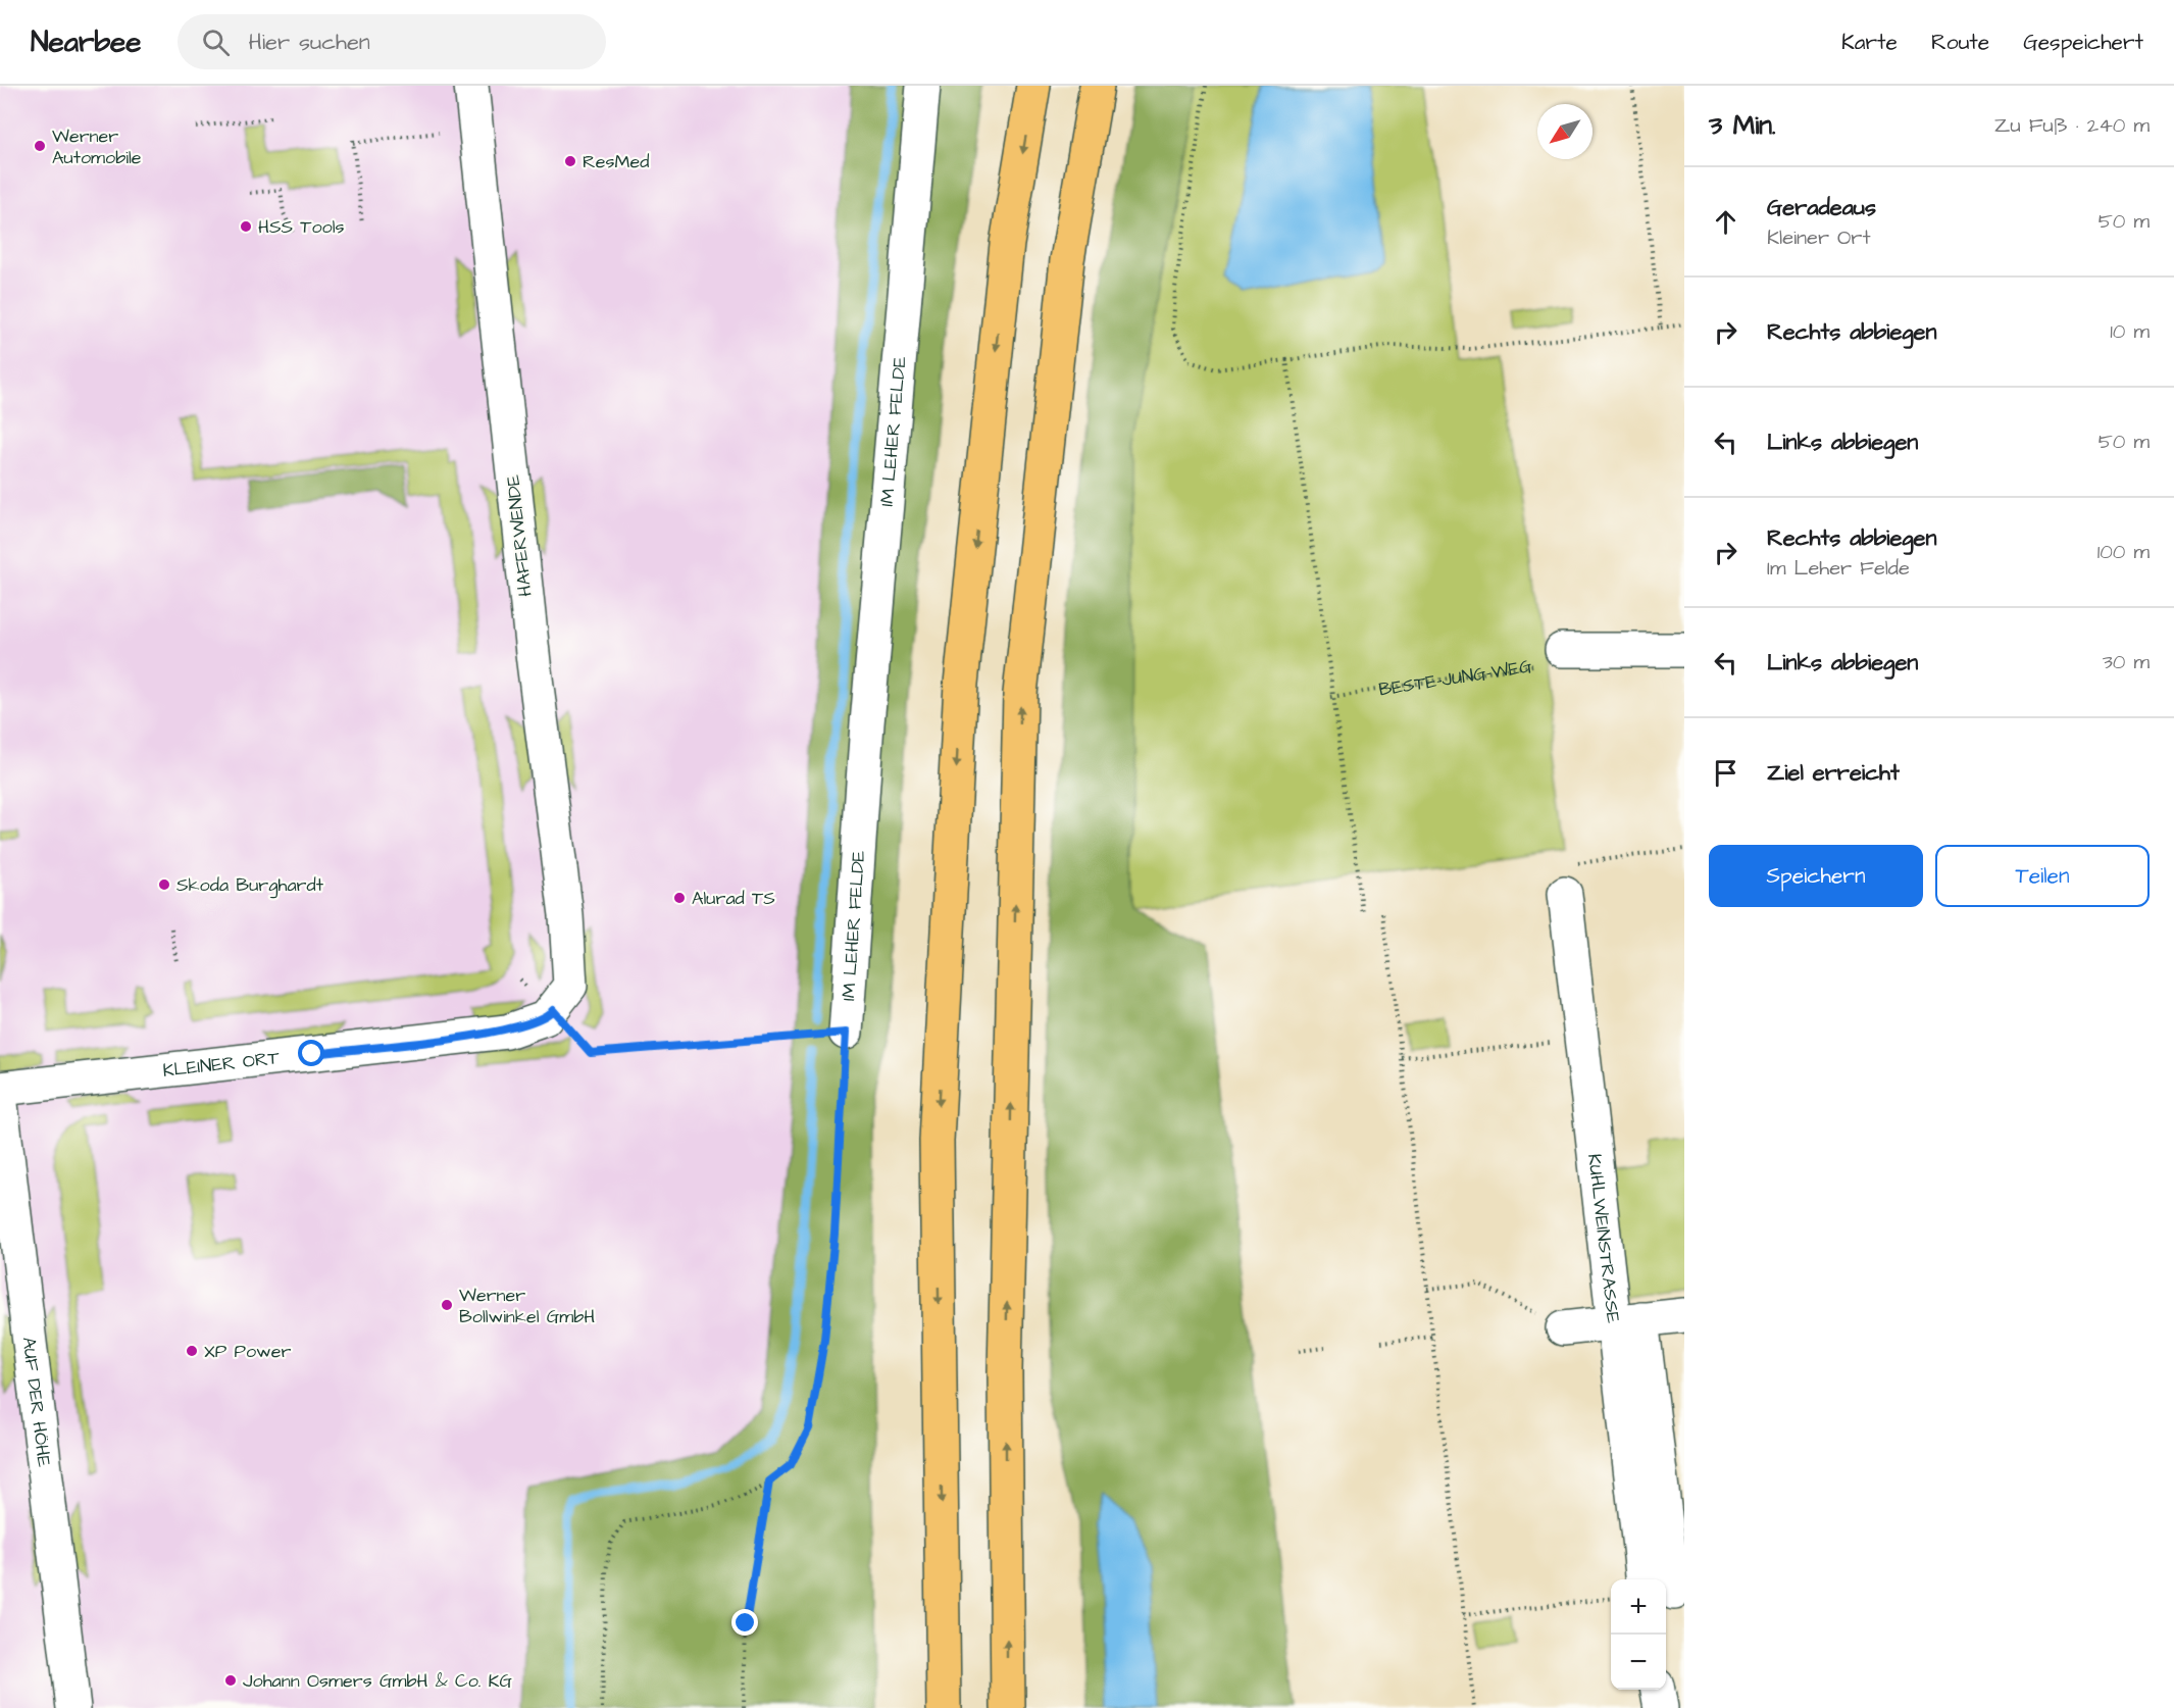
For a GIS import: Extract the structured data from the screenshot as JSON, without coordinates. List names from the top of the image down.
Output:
{
  "streets": {
    "street": [
      "IM LEHER FELDE",
      "HAFERWENDE",
      "KLEINER ORT",
      "KUHLWEINSTRASSE",
      "AUF DER HÖHE"
    ],
    "path": ["BESTE-JUNG-WEG"]
  },
  "crossings": [
    ["HAFERWENDE", "KLEINER ORT"]
  ],
  "places": [
    "Werner Automobile",
    "ResMed",
    "HSS Tools",
    "Skoda Burghardt",
    "Alurad TS",
    "Werner Bollwinkel GmbH",
    "XP Power",
    "Johann Osmers GmbH & Co. KG"
  ],
  "north": "bottom left",
  "page": {
    "header": "Nearbee",
    "search": "Hier suchen",
    "nav": ["Karte", "Route", "Gespeichert"],
    "heading": ["3 Min.", "Zu Fuß · 240 m"],
    "list": [
      ["Geradeaus", "Kleiner Ort", "50 m"],
      ["Rechts abbiegen", "10 m"],
      ["Links abbiegen", "50 m"],
      ["Rechts abbiegen", "Im Leher Felde", "100 m"],
      ["Links abbiegen", "30 m"],
      "Ziel erreicht"
    ],
    "buttons": ["Speichern", "Teilen"],
    "map_buttons": ["+", "−"]
  }
}
